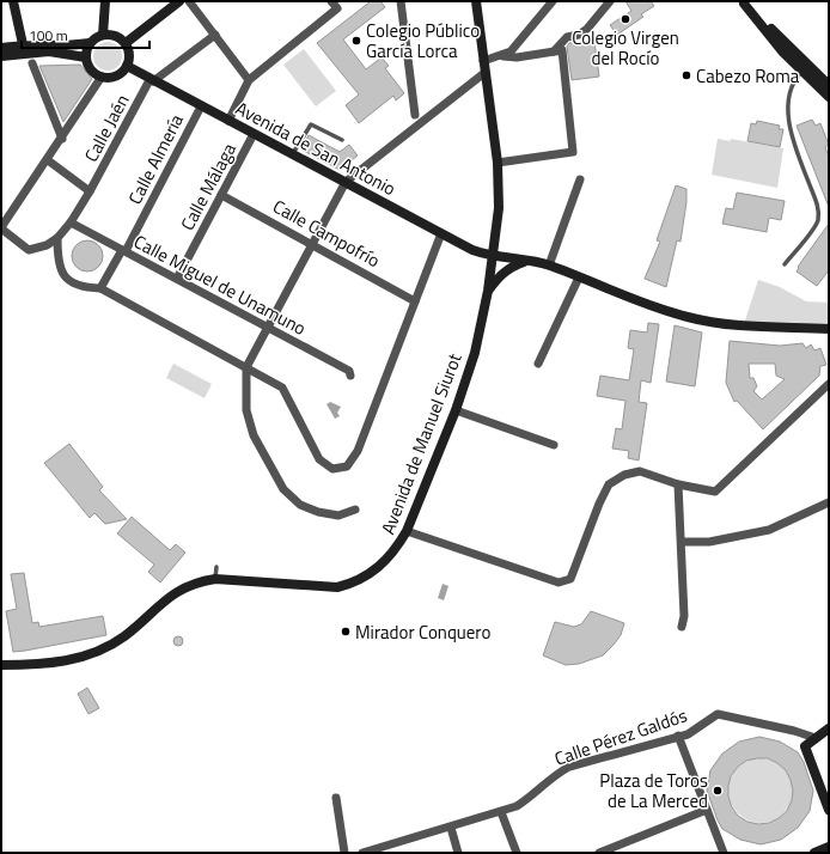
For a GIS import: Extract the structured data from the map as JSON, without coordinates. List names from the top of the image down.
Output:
{
  "streets": {
    "main road": ["Avenida de San Antonio", "Avenida de Manuel Siurot"],
    "street": [
      "Calle Jaén",
      "Calle Almería",
      "Calle Málaga",
      "Calle Campofrío",
      "Calle Miguel de Unamuno",
      "Calle Pérez Galdós"
    ]
  },
  "crossings": [
    ["Calle Jaén", "Avenida de San Antonio"],
    ["Calle Jaén", "Calle Miguel de Unamuno"],
    ["Avenida de San Antonio", "Calle Almería"],
    ["Avenida de San Antonio", "Calle Málaga"],
    ["Avenida de San Antonio", "Avenida de Manuel Siurot"],
    ["Calle Almería", "Calle Miguel de Unamuno"],
    ["Calle Málaga", "Calle Campofrío"],
    ["Calle Málaga", "Calle Miguel de Unamuno"]
  ],
  "places": [
    "Colegio Virgen del Rocío",
    "Colegio Público García Lorca",
    "Cabezo Roma",
    "Mirador Conquero",
    "Plaza de Toros de La Merced"
  ],
  "scale_bar": "100 m"
}
